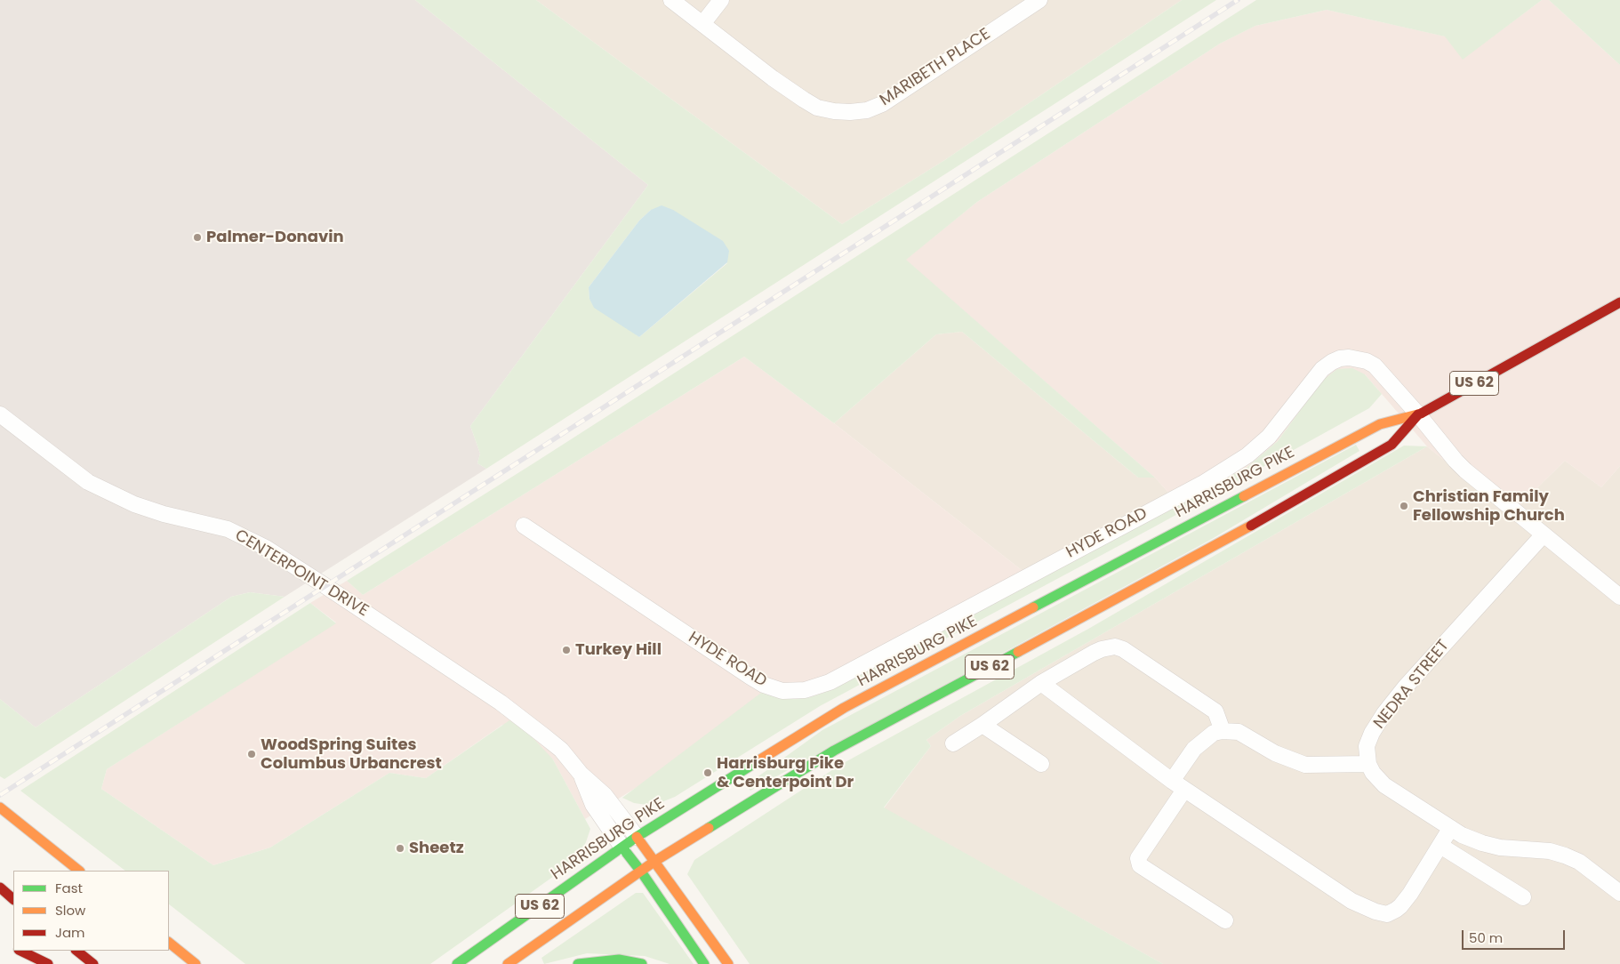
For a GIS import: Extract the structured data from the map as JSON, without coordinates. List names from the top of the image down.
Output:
{
  "streets": {
    "main road": ["US 62", "HARRISBURG PIKE"],
    "street": [
      "MARIBETH PLACE",
      "HYDE ROAD",
      "CENTERPOINT DRIVE",
      "NEDRA STREET"
    ]
  },
  "crossings": [
    ["HARRISBURG PIKE", "HYDE ROAD"],
    ["HARRISBURG PIKE", "CENTERPOINT DRIVE"],
    ["HYDE ROAD", "NEDRA STREET"]
  ],
  "places": [
    "Palmer-Donavin",
    "Christian Family Fellowship Church",
    "Turkey Hill",
    "WoodSpring Suites Columbus Urbancrest",
    "Harrisburg Pike & Centerpoint Dr",
    "Sheetz"
  ],
  "legend": ["Fast", "Slow", "Jam"],
  "scale_bar": "50 m"
}
